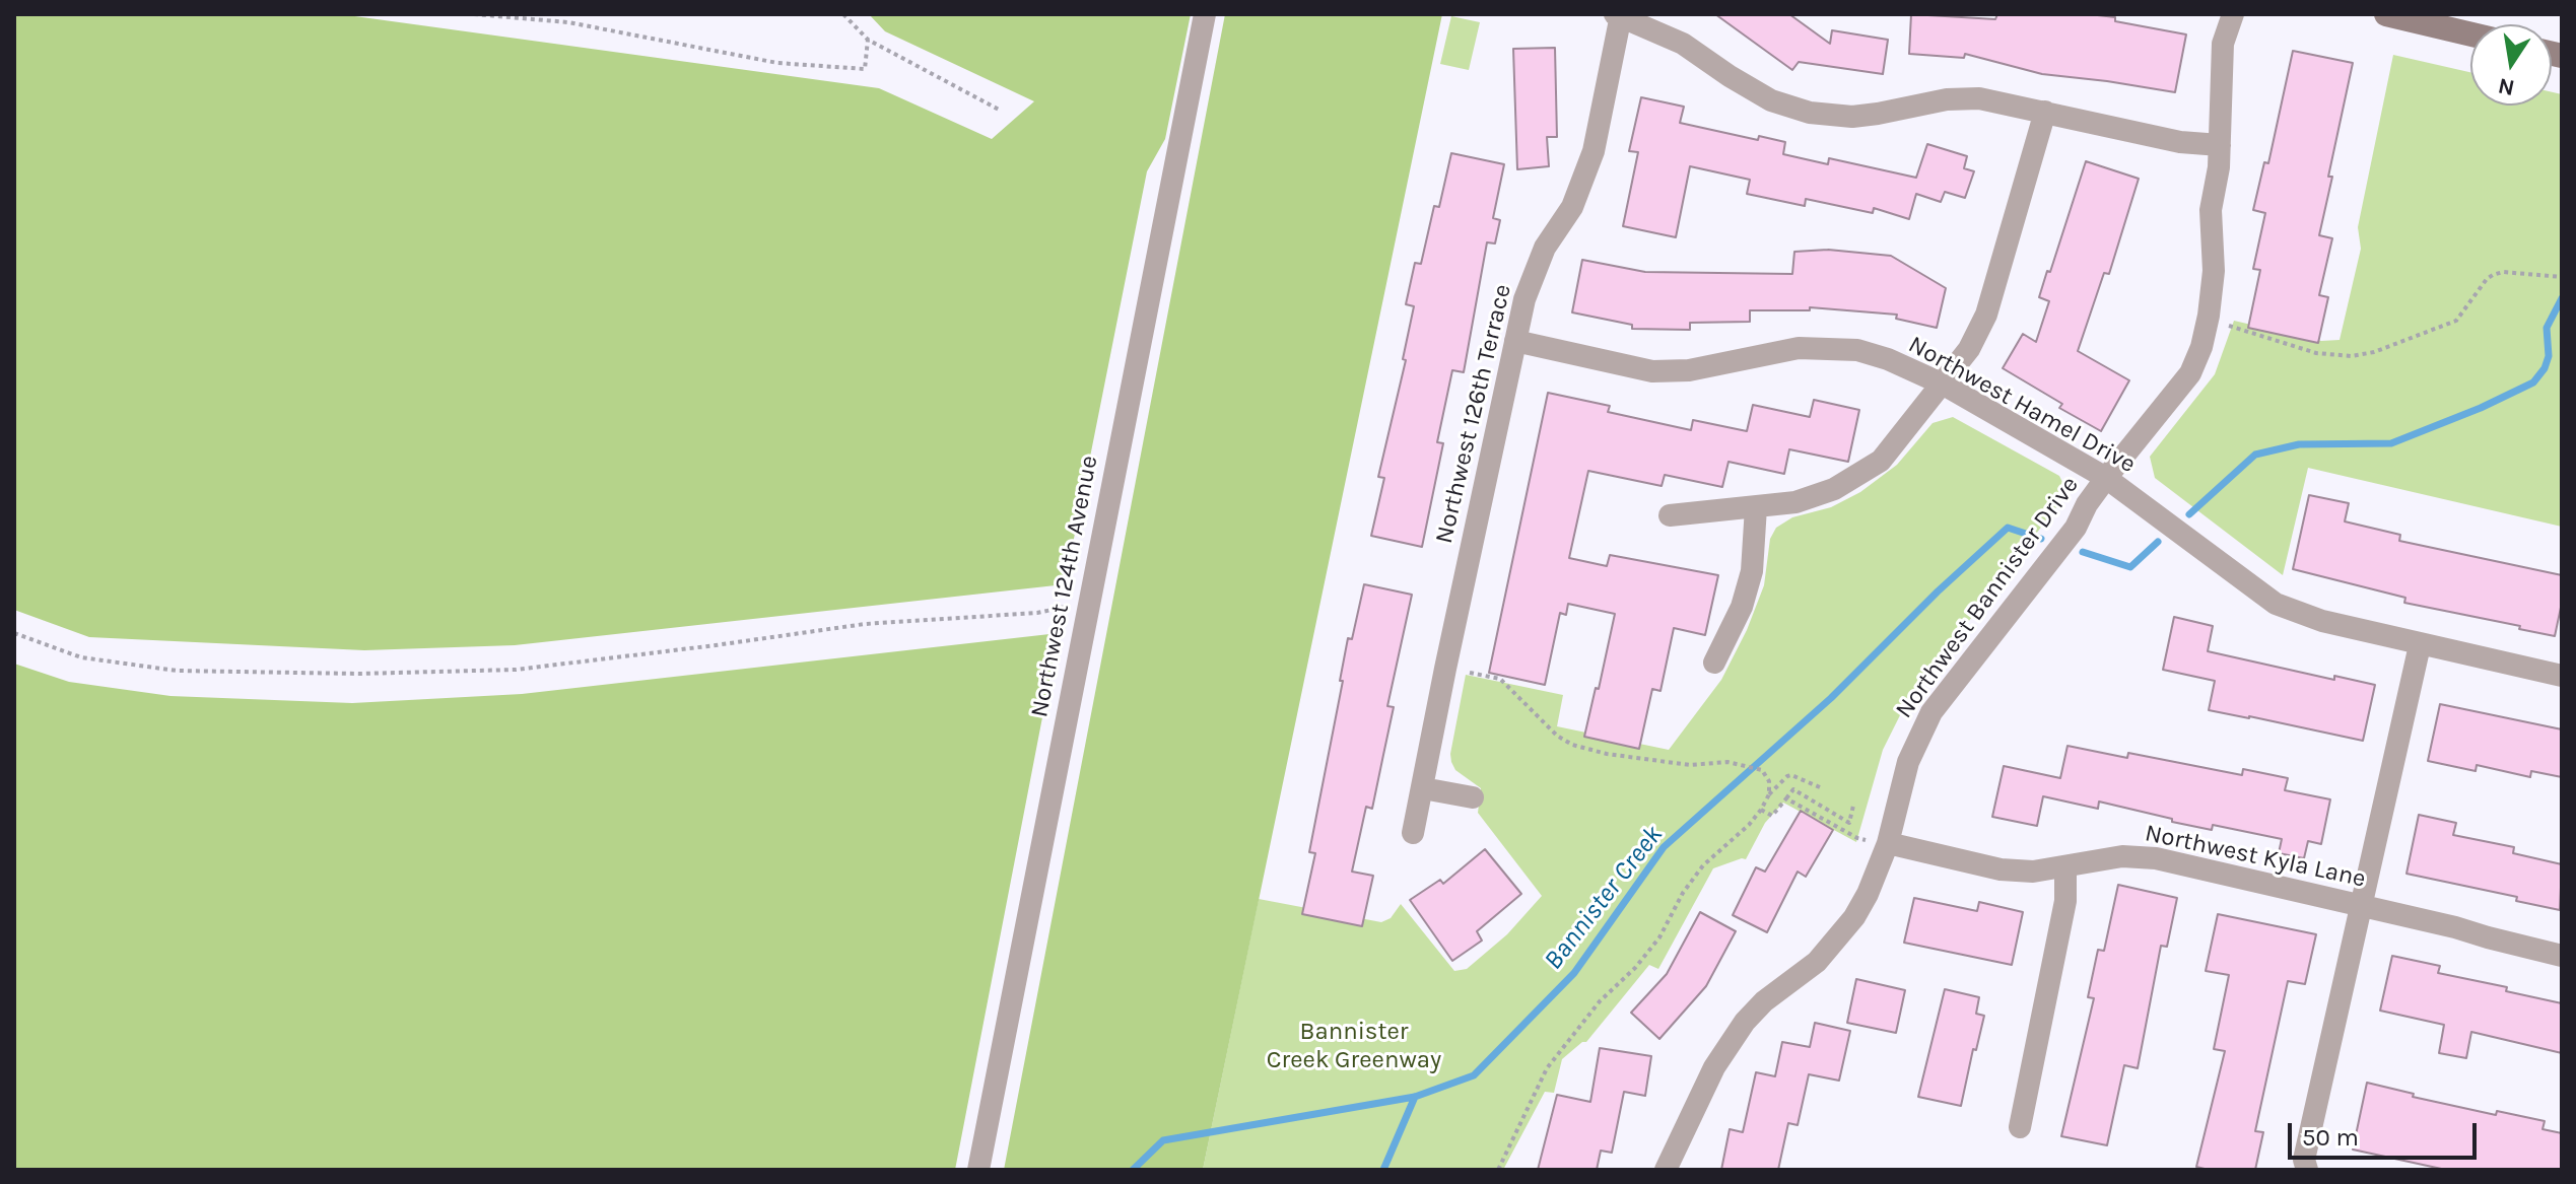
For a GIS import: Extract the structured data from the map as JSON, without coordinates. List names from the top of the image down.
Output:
{
  "streets": {
    "street": [
      "Northwest Hamel Drive",
      "Northwest 126th Terrace",
      "Northwest 124th Avenue",
      "Northwest Bannister Drive",
      "Northwest Kyla Lane"
    ]
  },
  "crossings": [
    ["Northwest Hamel Drive", "Northwest 126th Terrace"],
    ["Northwest Hamel Drive", "Northwest Bannister Drive"],
    ["Northwest Bannister Drive", "Northwest Kyla Lane"]
  ],
  "water": ["Bannister Creek"],
  "parks": ["Bannister Creek Greenway"],
  "scale_bar": "50 m",
  "north": "bottom"
}
